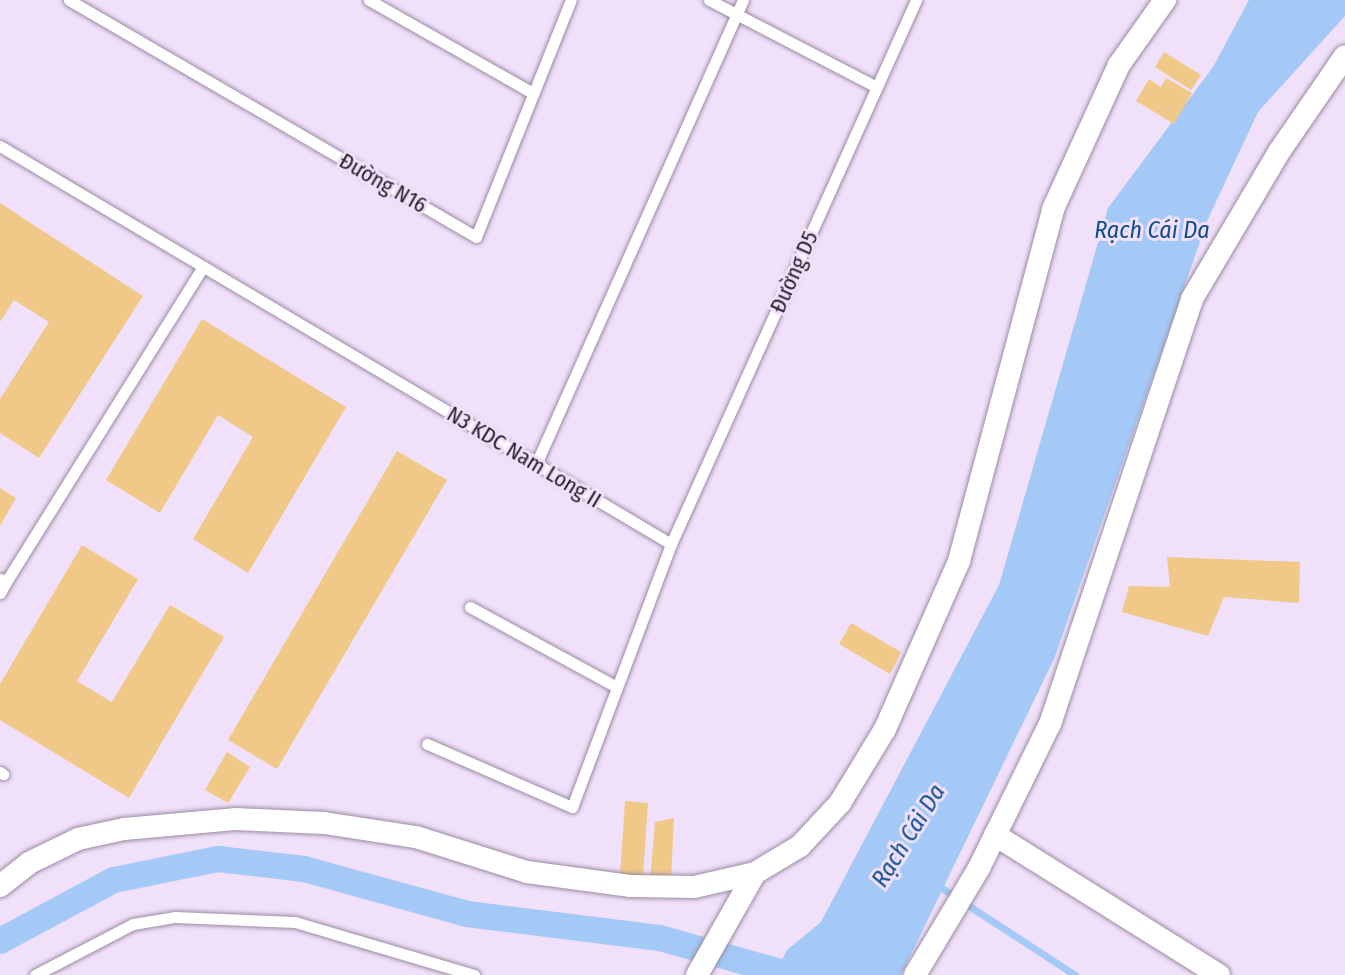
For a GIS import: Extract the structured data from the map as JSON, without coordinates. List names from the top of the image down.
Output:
{
  "streets": {
    "lane": ["Đường N16", "Đường D5", "N3 KDC Nam Long II"]
  },
  "crossings": [
    ["Đường D5", "N3 KDC Nam Long II"]
  ],
  "water": ["Rạch Cái Da"]
}
